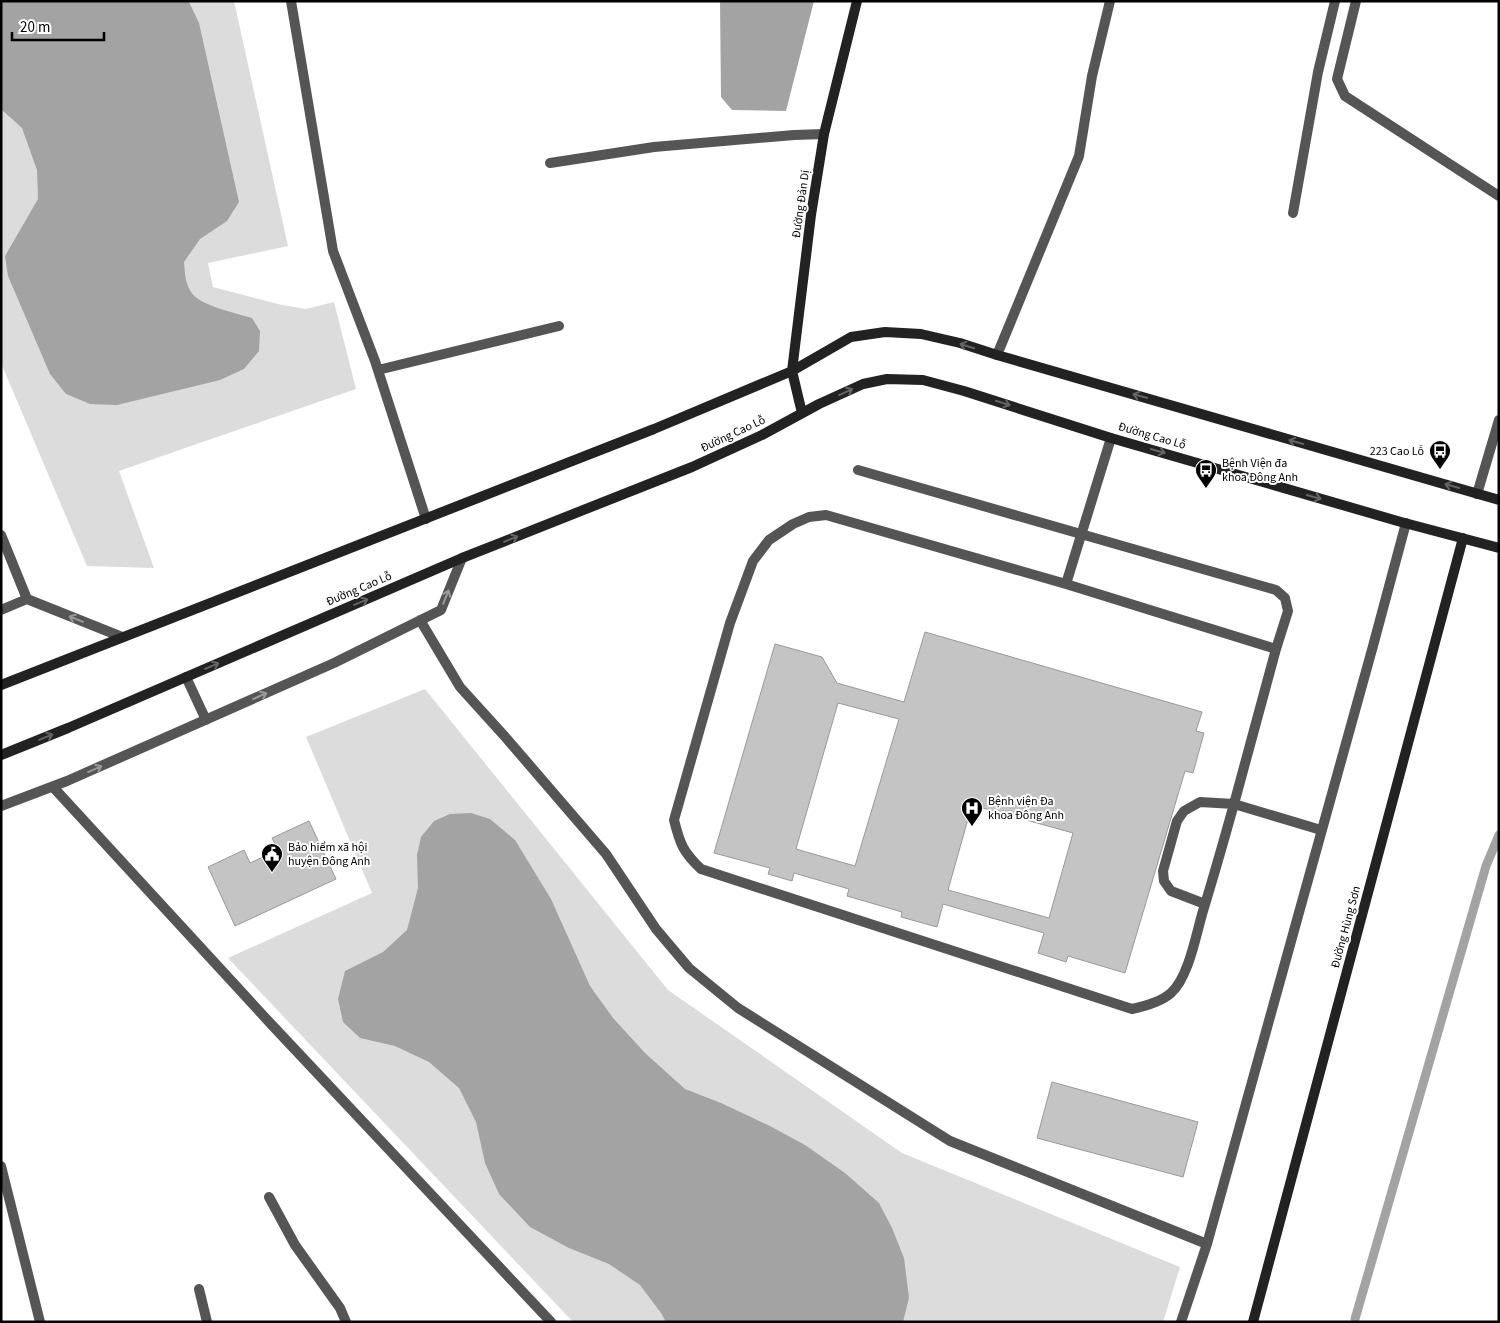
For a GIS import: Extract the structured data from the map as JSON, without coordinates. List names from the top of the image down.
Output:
{
  "streets": {
    "main road": ["Đường Đản Dị", "Đường Cao Lỗ", "Đường Hùng Sơn"]
  },
  "crossings": [
    ["Đường Đản Dị", "Đường Cao Lỗ"],
    ["Đường Cao Lỗ", "Đường Hùng Sơn"]
  ],
  "places": {
    "bus stop": ["223 Cao Lỗ", "Bệnh Viện đa khoa Đông Anh"],
    "hospital": ["Bệnh viện Đa khoa Đông Anh"],
    "public building": ["Bảo hiểm xã hội huyện Đông Anh"]
  },
  "scale_bar": "20 m"
}
